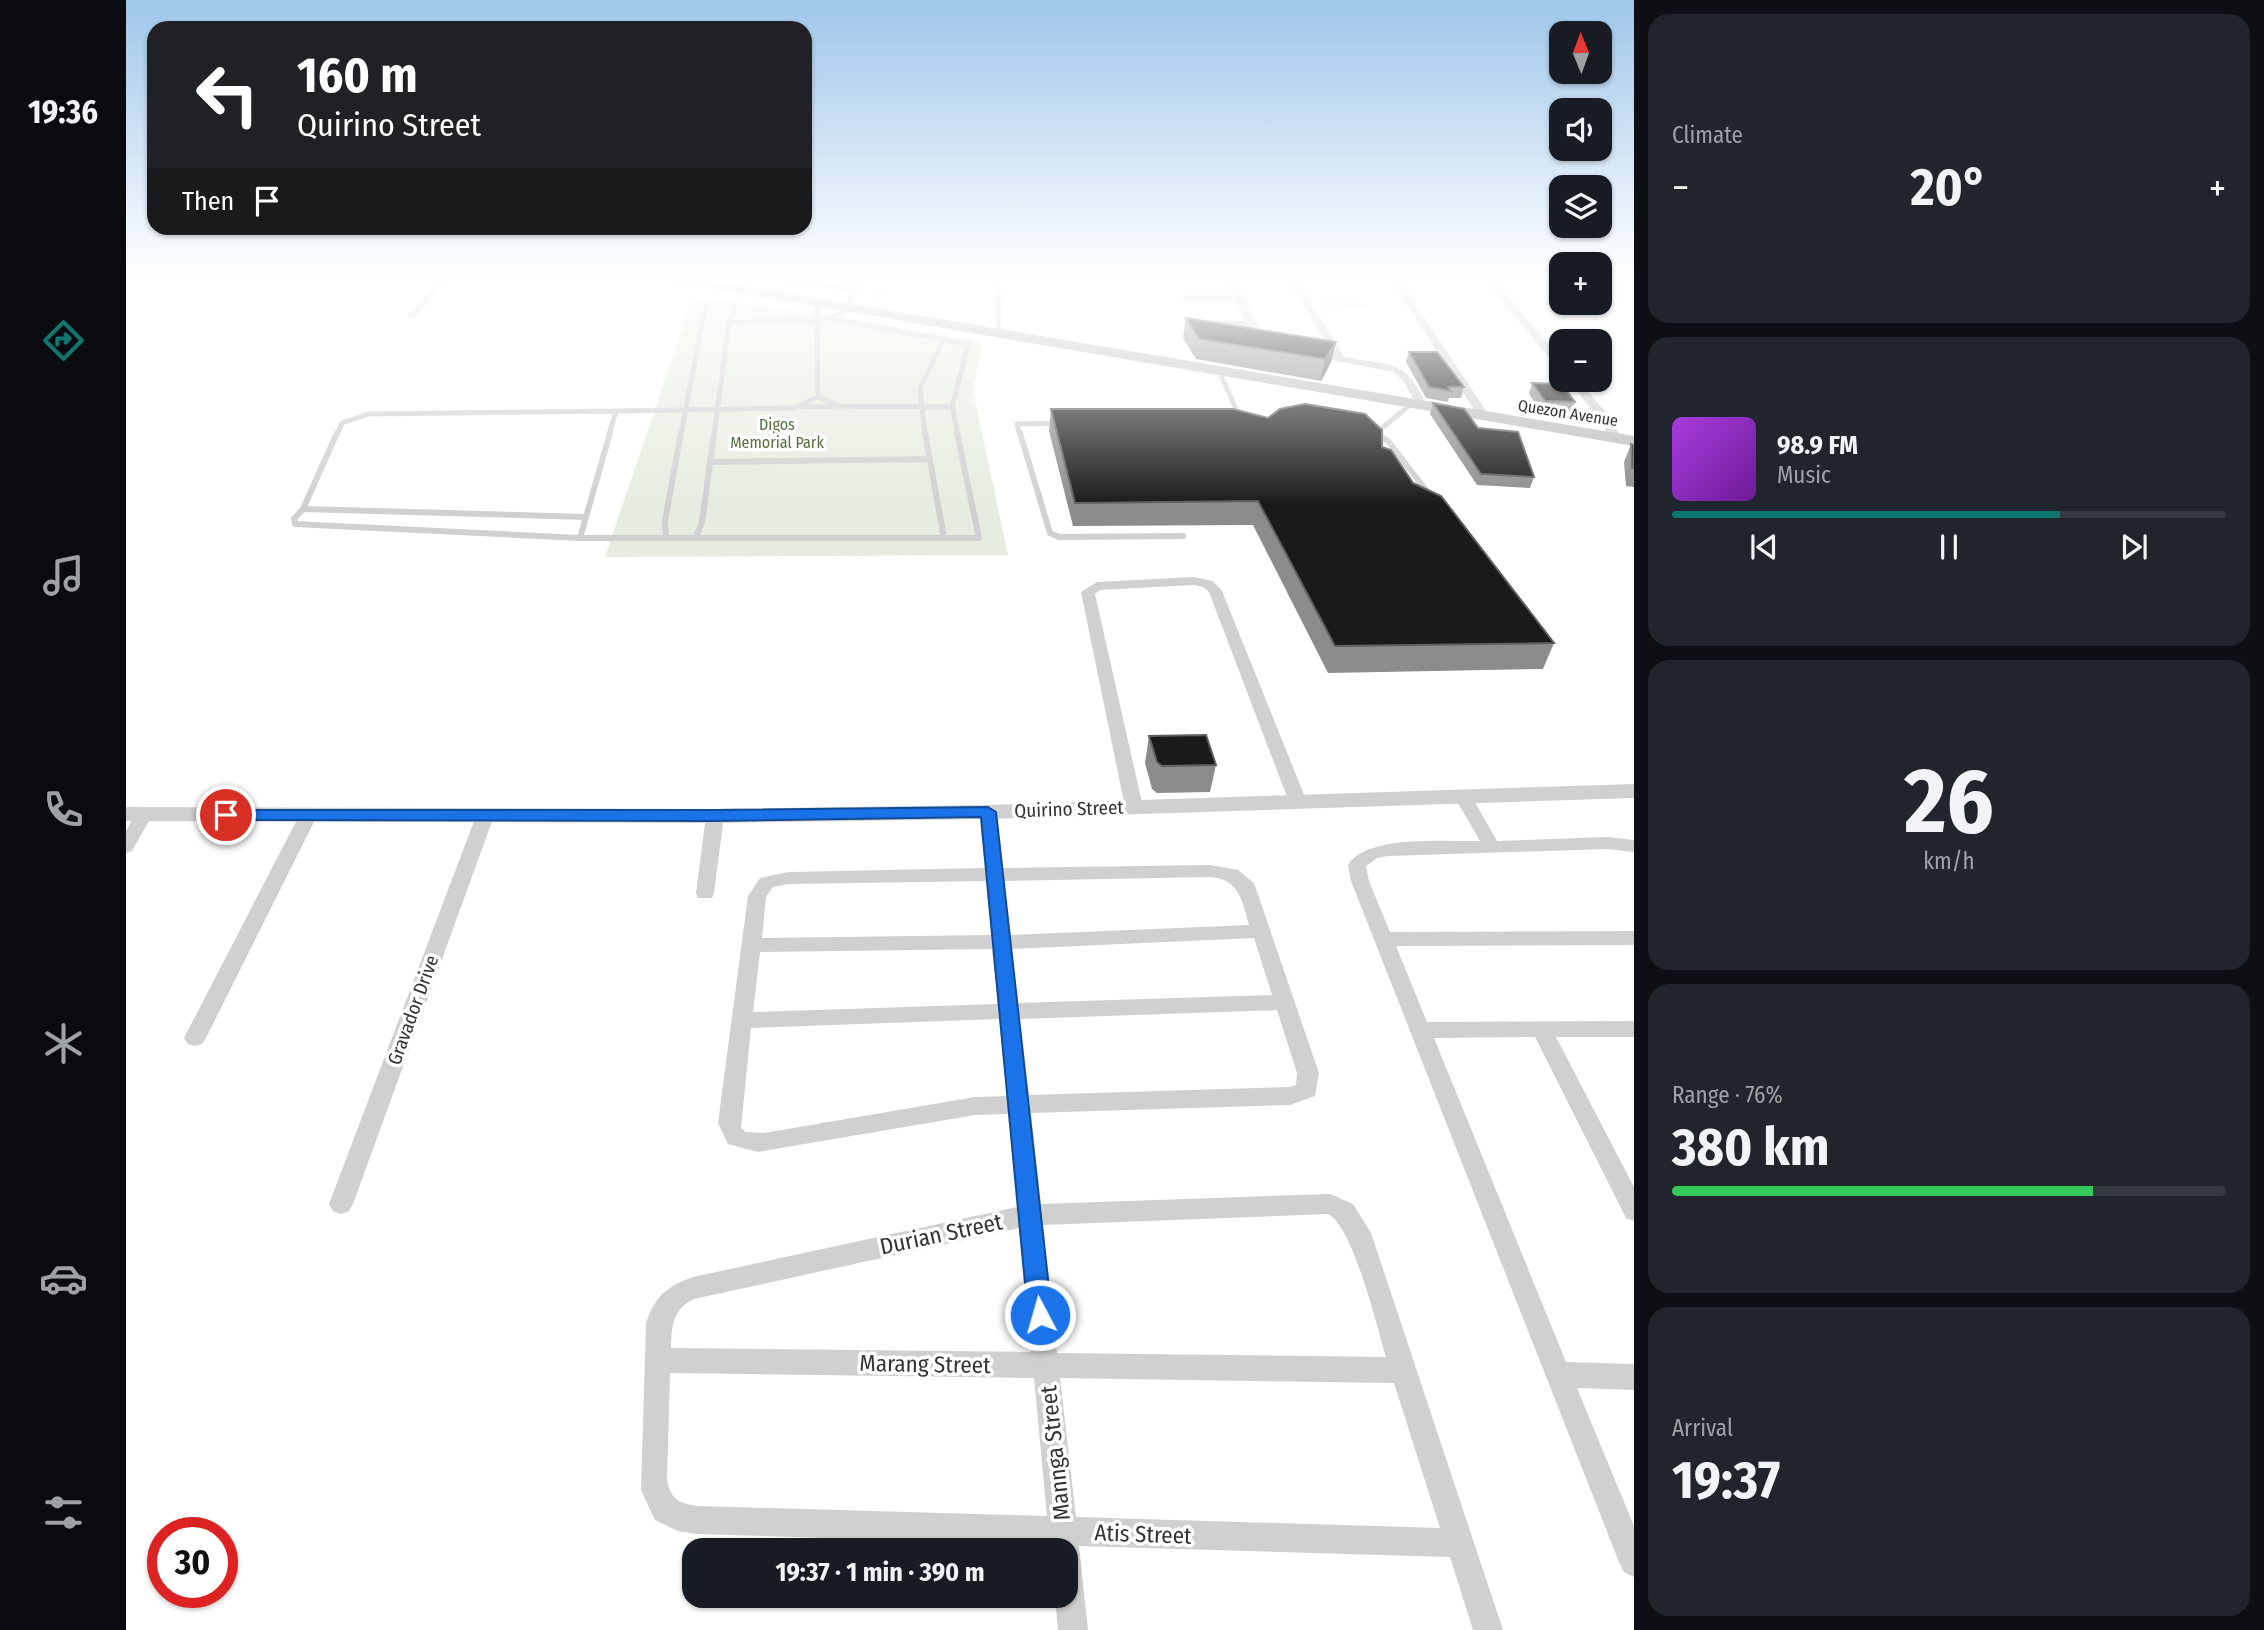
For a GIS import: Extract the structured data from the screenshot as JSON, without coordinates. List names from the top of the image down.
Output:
{
  "streets": {
    "main road": ["Quezon Avenue"],
    "street": [
      "Quirino Street",
      "Gravador Drive",
      "Durian Street",
      "Marang Street",
      "Mannga Street",
      "Atis Street"
    ]
  },
  "crossings": [
    ["Quirino Street", "Gravador Drive"],
    ["Quirino Street", "Mannga Street"],
    ["Durian Street", "Marang Street"],
    ["Durian Street", "Mannga Street"],
    ["Durian Street", "Atis Street"],
    ["Marang Street", "Mannga Street"],
    ["Marang Street", "Atis Street"]
  ],
  "parks": ["Digos Memorial Park"],
  "north": "top",
  "page": {
    "tabs": "19:36",
    "tile": [
      "Climate",
      ["26", "km/h"],
      ["Range · 76%", "380 km"],
      ["Arrival", "19:37"]
    ],
    "map_buttons": ["+", "−"],
    "turn": ["160 m", "Quirino Street"],
    "heat": ["−", "20°", "+"],
    "then": "Then",
    "song": ["98.9 FM", "Music"],
    "limit": "30",
    "trip": "19:37 · 1 min · 390 m"
  }
}
